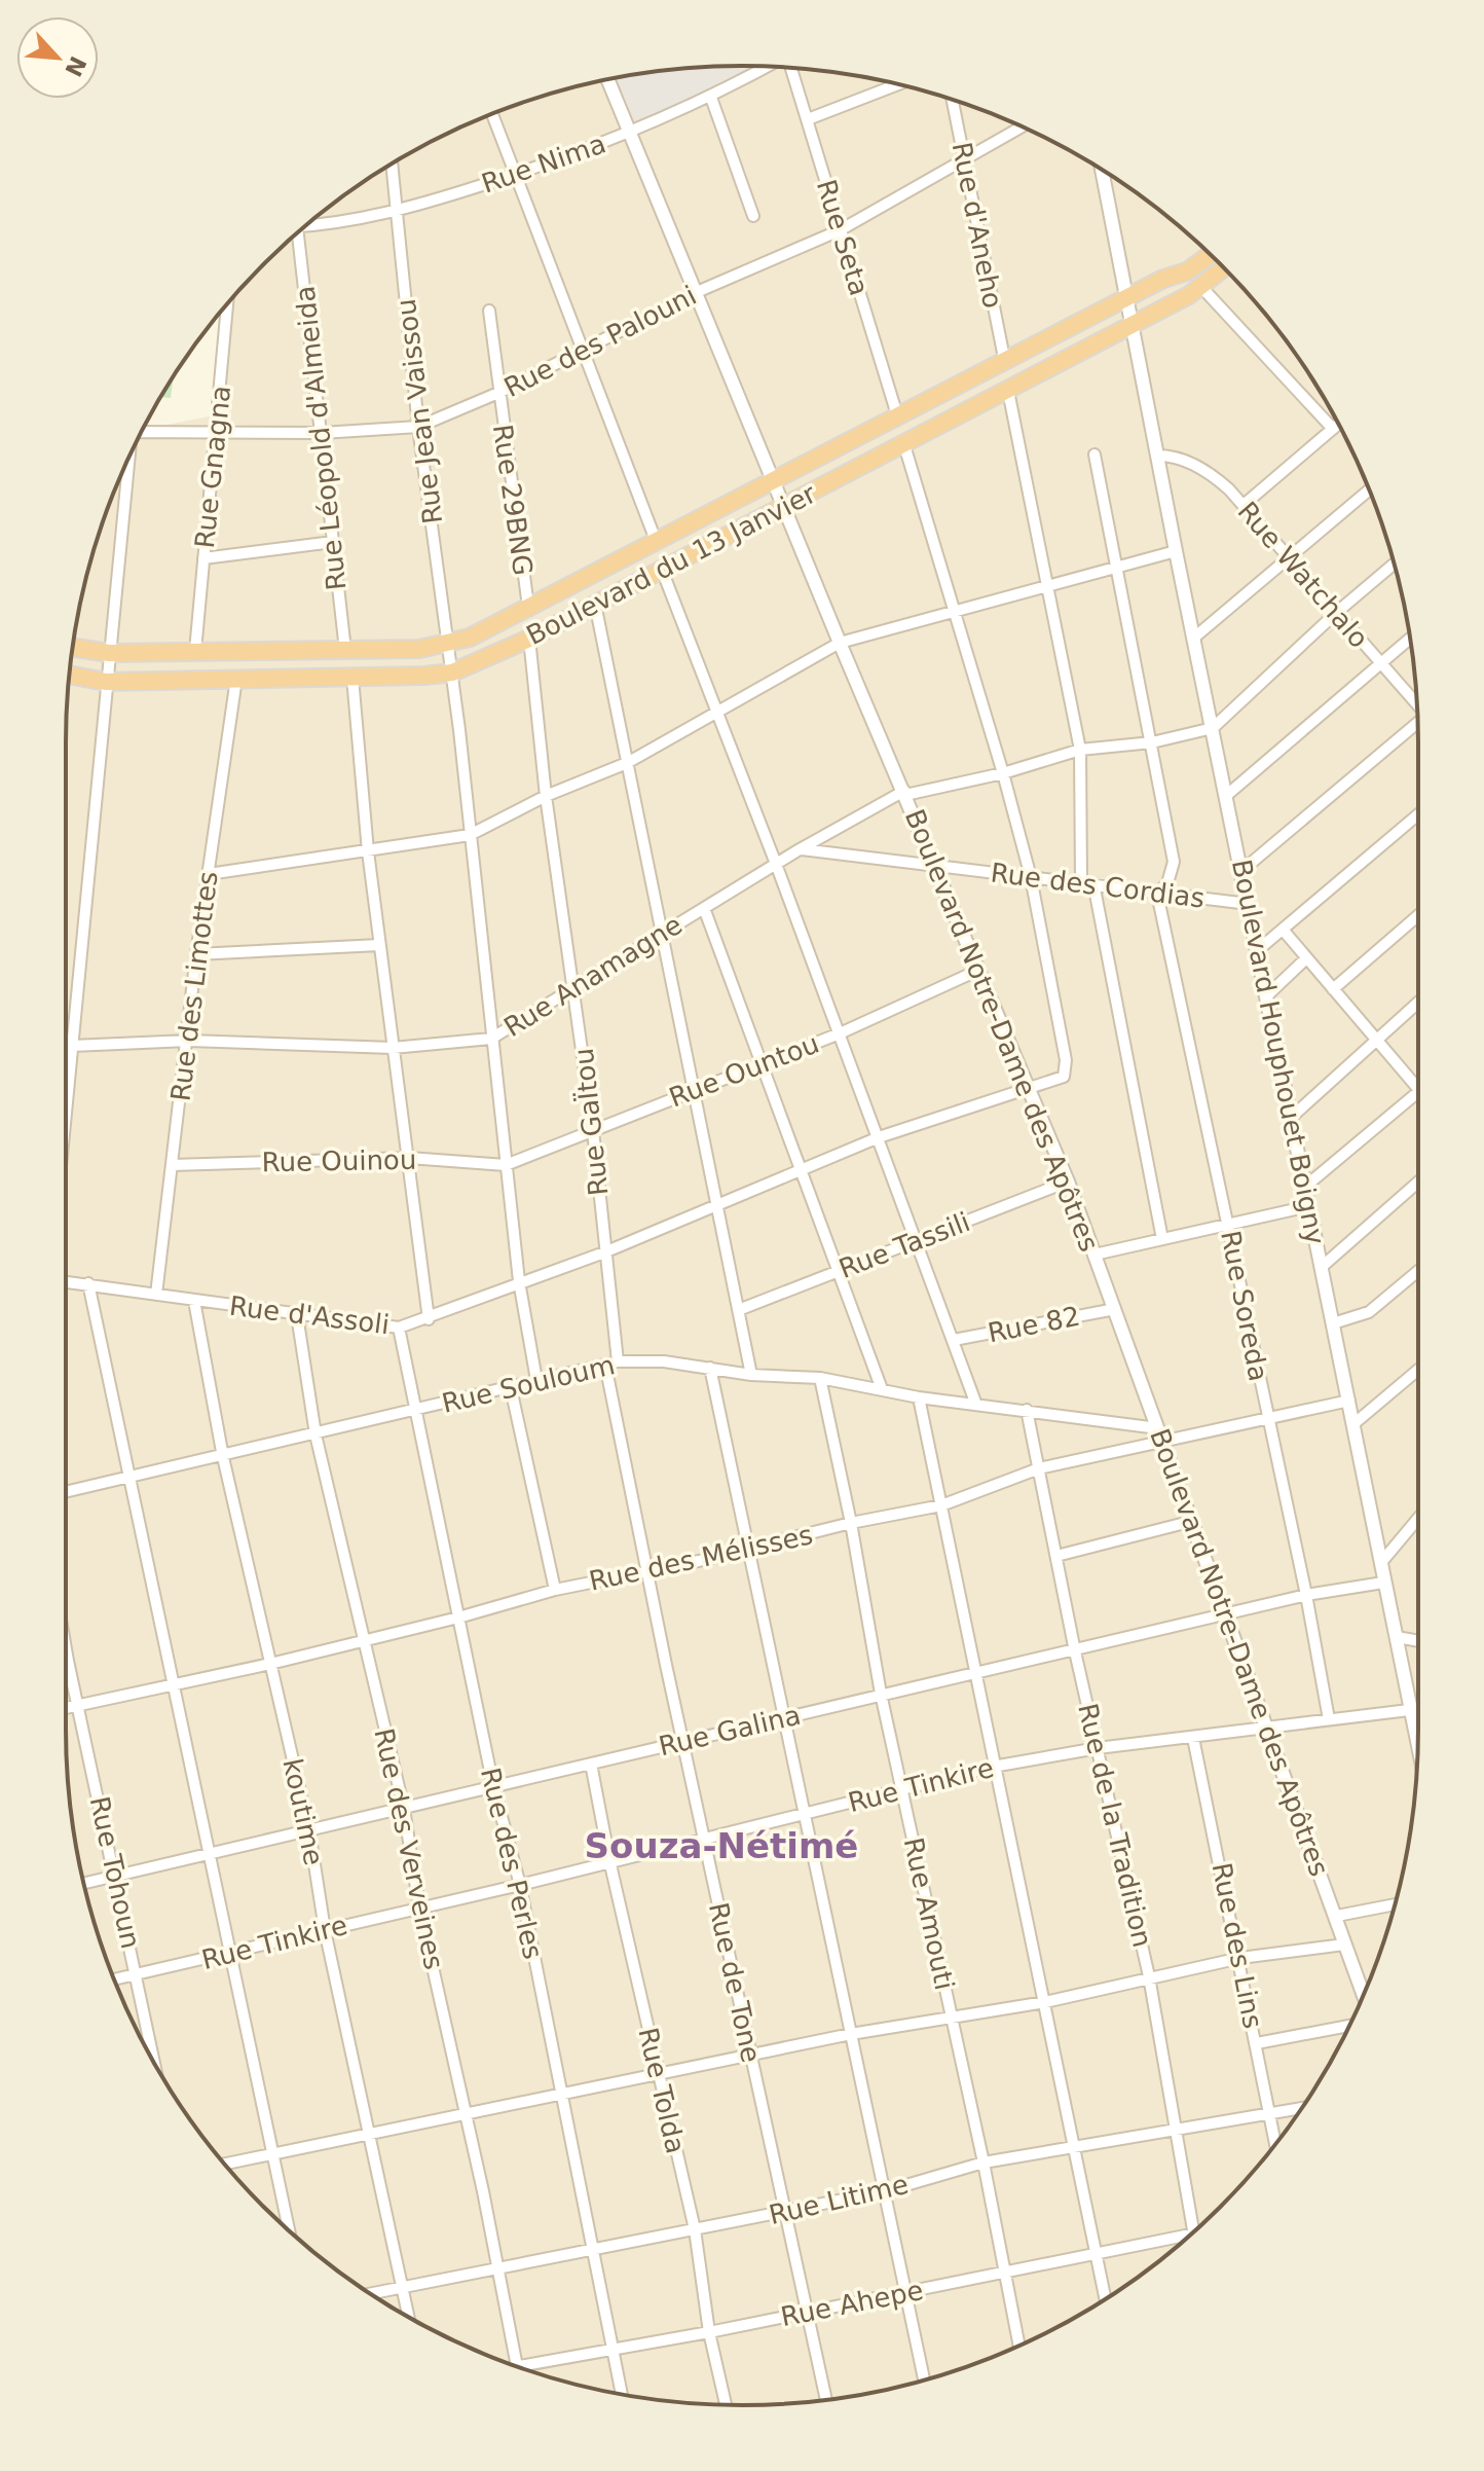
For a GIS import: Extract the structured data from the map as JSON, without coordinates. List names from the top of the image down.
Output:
{
  "streets": {
    "highway": ["Boulevard du 13 Janvier"],
    "street": [
      "Rue Nima",
      "Rue d'Aneho",
      "Rue Seta",
      "Rue des Palouni",
      "Rue Jean Vaissou",
      "Rue Léopold d'Almeida",
      "Rue Gnagna",
      "Rue 29BNG",
      "Rue Watchalo",
      "Rue des Cordias",
      "Rue Anamagne",
      "Rue des Limottes",
      "Boulevard Notre-Dame des Apôtres",
      "Boulevard Houphouet Boigny",
      "Rue Ountou",
      "Rue GaÏtou",
      "Rue Ouinou",
      "Rue Tassili",
      "Rue Soreda",
      "Rue d'Assoli",
      "Rue 82",
      "Rue Souloum",
      "Rue des Mélisses",
      "Rue Galina",
      "Rue Tinkire",
      "koutime",
      "Rue de la Tradition",
      "Rue des Verveines",
      "Rue des Perles",
      "Rue Tohoun",
      "Rue Amouti",
      "Rue des Lins",
      "Rue de Tone",
      "Rue Tolda",
      "Rue Litime",
      "Rue Ahepe"
    ]
  },
  "crossings": [
    ["Rue Nima", "Rue Jean Vaissou"],
    ["Rue Nima", "Boulevard Notre-Dame des Apôtres"],
    ["Rue d'Aneho", "Rue des Palouni"],
    ["Rue d'Aneho", "Boulevard du 13 Janvier"],
    ["Rue Seta", "Rue des Palouni"],
    ["Rue Seta", "Boulevard du 13 Janvier"],
    ["Rue des Palouni", "Rue Jean Vaissou"],
    ["Rue des Palouni", "Rue Léopold d'Almeida"],
    ["Rue des Palouni", "Rue Gnagna"],
    ["Rue des Palouni", "Rue 29BNG"],
    ["Rue des Palouni", "Boulevard Notre-Dame des Apôtres"],
    ["Rue Jean Vaissou", "Boulevard du 13 Janvier"],
    ["Rue Jean Vaissou", "Rue Anamagne"],
    ["Rue Jean Vaissou", "Rue Ountou"],
    ["Rue Jean Vaissou", "Rue Ouinou"],
    ["Rue Jean Vaissou", "Rue d'Assoli"],
    ["Rue Jean Vaissou", "Rue Souloum"],
    ["Rue Léopold d'Almeida", "Boulevard du 13 Janvier"],
    ["Rue Gnagna", "Boulevard du 13 Janvier"],
    ["Rue 29BNG", "Boulevard du 13 Janvier"],
    ["Boulevard du 13 Janvier", "Rue des Limottes"],
    ["Boulevard du 13 Janvier", "Boulevard Notre-Dame des Apôtres"],
    ["Boulevard du 13 Janvier", "Boulevard Houphouet Boigny"],
    ["Boulevard du 13 Janvier", "Rue GaÏtou"],
    ["Rue Watchalo", "Boulevard Houphouet Boigny"],
    ["Rue des Cordias", "Rue Anamagne"],
    ["Rue des Cordias", "Boulevard Notre-Dame des Apôtres"],
    ["Rue des Cordias", "Boulevard Houphouet Boigny"],
    ["Rue des Cordias", "Rue Soreda"],
    ["Rue des Cordias", "Rue d'Assoli"],
    ["Rue Anamagne", "Rue des Limottes"],
    ["Rue Anamagne", "Boulevard Notre-Dame des Apôtres"],
    ["Rue Anamagne", "Boulevard Houphouet Boigny"],
    ["Rue Anamagne", "Rue GaÏtou"],
    ["Rue des Limottes", "Rue Ouinou"],
    ["Rue des Limottes", "Rue d'Assoli"],
    ["Boulevard Notre-Dame des Apôtres", "Rue Ountou"],
    ["Boulevard Notre-Dame des Apôtres", "Rue Tassili"],
    ["Boulevard Notre-Dame des Apôtres", "Rue d'Assoli"],
    ["Boulevard Notre-Dame des Apôtres", "Rue 82"],
    ["Boulevard Notre-Dame des Apôtres", "Rue Souloum"],
    ["Boulevard Notre-Dame des Apôtres", "Rue des Mélisses"],
    ["Boulevard Notre-Dame des Apôtres", "Rue Galina"],
    ["Boulevard Notre-Dame des Apôtres", "Rue Tinkire"],
    ["Boulevard Houphouet Boigny", "Rue des Mélisses"],
    ["Boulevard Houphouet Boigny", "Rue Galina"],
    ["Boulevard Houphouet Boigny", "Rue Tinkire"],
    ["Rue Ountou", "Rue GaÏtou"],
    ["Rue Ountou", "Rue Ouinou"],
    ["Rue GaÏtou", "Rue d'Assoli"],
    ["Rue GaÏtou", "Rue Souloum"],
    ["Rue Soreda", "Rue des Mélisses"],
    ["Rue Soreda", "Rue Galina"],
    ["Rue Soreda", "Rue Tinkire"],
    ["Rue d'Assoli", "koutime"],
    ["Rue d'Assoli", "Rue des Verveines"],
    ["Rue d'Assoli", "Rue des Perles"],
    ["Rue Souloum", "Rue des Mélisses"],
    ["Rue Souloum", "koutime"],
    ["Rue Souloum", "Rue de la Tradition"],
    ["Rue Souloum", "Rue des Verveines"],
    ["Rue Souloum", "Rue des Perles"],
    ["Rue Souloum", "Rue Amouti"],
    ["Rue Souloum", "Rue de Tone"],
    ["Rue des Mélisses", "koutime"],
    ["Rue des Mélisses", "Rue de la Tradition"],
    ["Rue des Mélisses", "Rue des Verveines"],
    ["Rue des Mélisses", "Rue des Perles"],
    ["Rue des Mélisses", "Rue Tohoun"],
    ["Rue des Mélisses", "Rue Amouti"],
    ["Rue des Mélisses", "Rue de Tone"],
    ["Rue Galina", "koutime"],
    ["Rue Galina", "Rue de la Tradition"],
    ["Rue Galina", "Rue des Verveines"],
    ["Rue Galina", "Rue des Perles"],
    ["Rue Galina", "Rue Tohoun"],
    ["Rue Galina", "Rue Amouti"],
    ["Rue Galina", "Rue de Tone"],
    ["Rue Galina", "Rue Tolda"],
    ["Rue Tinkire", "koutime"],
    ["Rue Tinkire", "Rue de la Tradition"],
    ["Rue Tinkire", "Rue des Verveines"],
    ["Rue Tinkire", "Rue des Perles"],
    ["Rue Tinkire", "Rue Tohoun"],
    ["Rue Tinkire", "Rue Amouti"],
    ["Rue Tinkire", "Rue des Lins"],
    ["Rue Tinkire", "Rue de Tone"],
    ["Rue Tinkire", "Rue Tolda"],
    ["koutime", "Rue Litime"],
    ["Rue de la Tradition", "Rue Litime"],
    ["Rue des Verveines", "Rue Litime"],
    ["Rue des Verveines", "Rue Ahepe"],
    ["Rue des Perles", "Rue Litime"],
    ["Rue des Perles", "Rue Ahepe"],
    ["Rue Amouti", "Rue Litime"],
    ["Rue Amouti", "Rue Ahepe"],
    ["Rue des Lins", "Rue Litime"],
    ["Rue de Tone", "Rue Litime"],
    ["Rue de Tone", "Rue Ahepe"],
    ["Rue Tolda", "Rue Litime"],
    ["Rue Tolda", "Rue Ahepe"]
  ],
  "districts": ["Souza-Nétimé"],
  "north": "bottom right"
}
